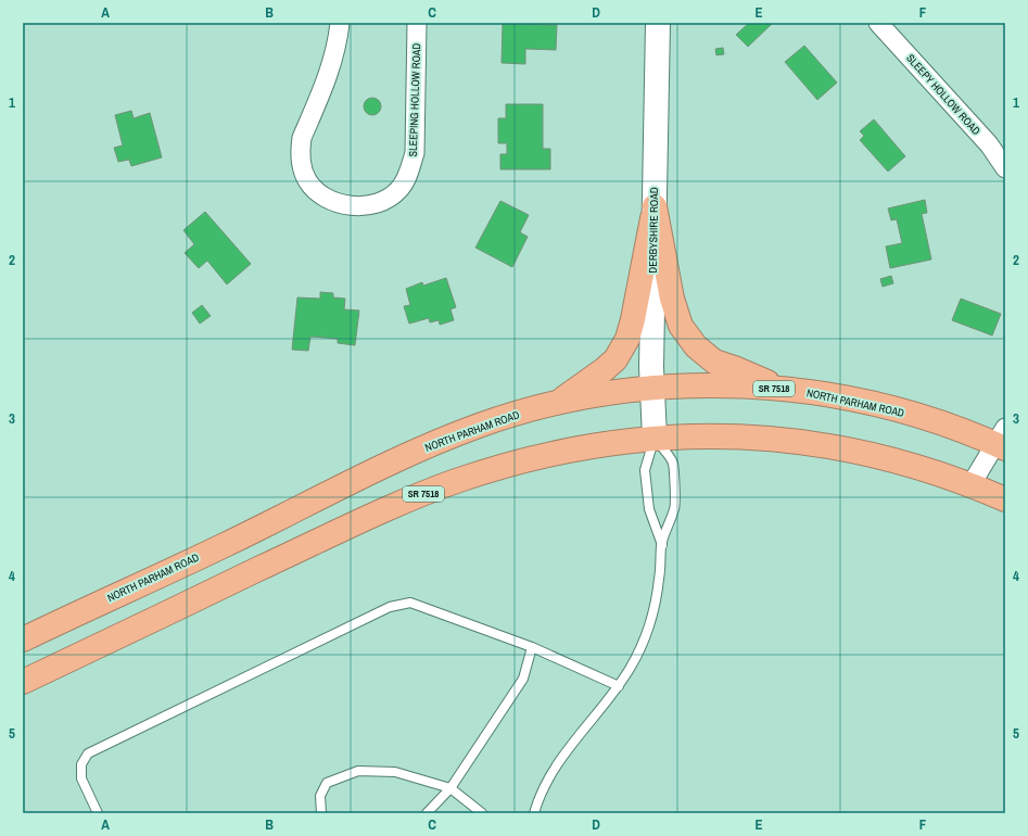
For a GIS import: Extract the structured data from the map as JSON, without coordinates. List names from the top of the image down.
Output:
{
  "streets": {
    "highway": ["SR 7518", "NORTH PARHAM ROAD"],
    "street": ["SLEEPY HOLLOW ROAD", "SLEEPING HOLLOW ROAD", "DERBYSHIRE ROAD"]
  },
  "crossings": [
    ["DERBYSHIRE ROAD", "SR 7518"],
    ["DERBYSHIRE ROAD", "NORTH PARHAM ROAD"]
  ],
  "grid": {
    "columns": [
      "A",
      "B",
      "C",
      "D",
      "E",
      "F"
    ],
    "rows": [
      "1",
      "2",
      "3",
      "4",
      "5"
    ]
  }
}
